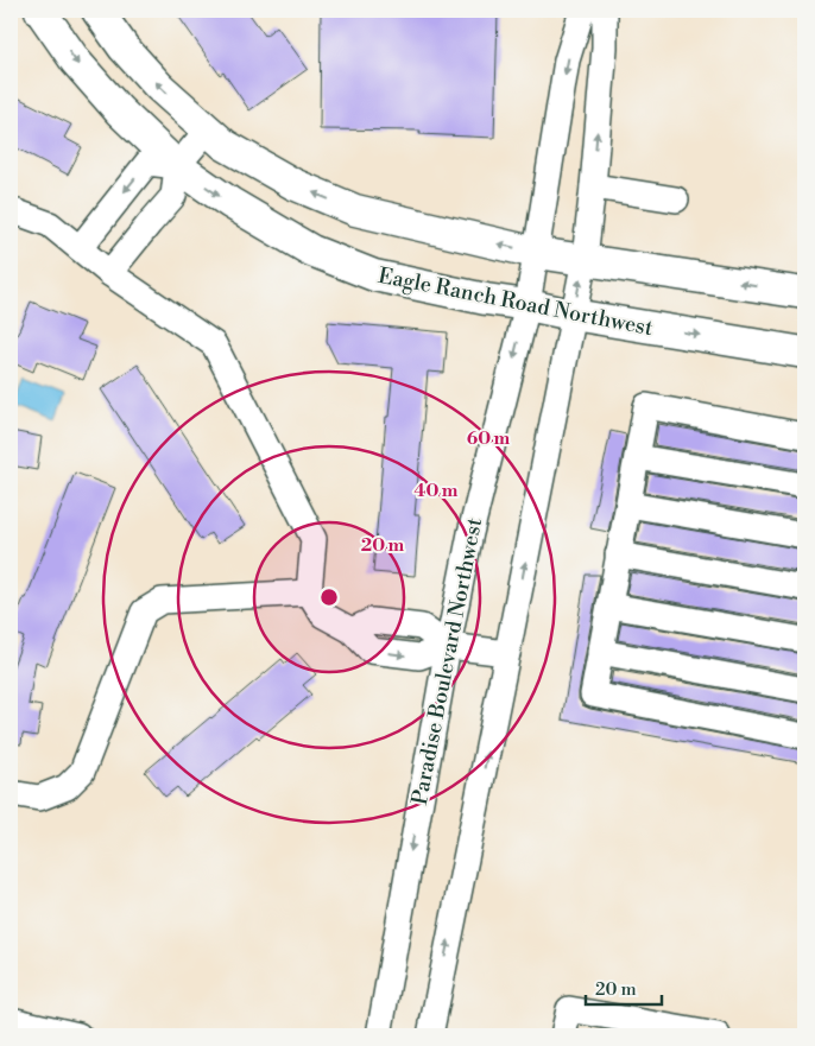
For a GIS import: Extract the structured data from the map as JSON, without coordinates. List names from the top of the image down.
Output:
{
  "streets": {
    "main road": ["Eagle Ranch Road Northwest"],
    "street": ["Paradise Boulevard Northwest"]
  },
  "crossings": [
    ["Eagle Ranch Road Northwest", "Paradise Boulevard Northwest"]
  ],
  "scale_bar": "20 m",
  "rings": ["60 m", "40 m", "20 m"]
}
